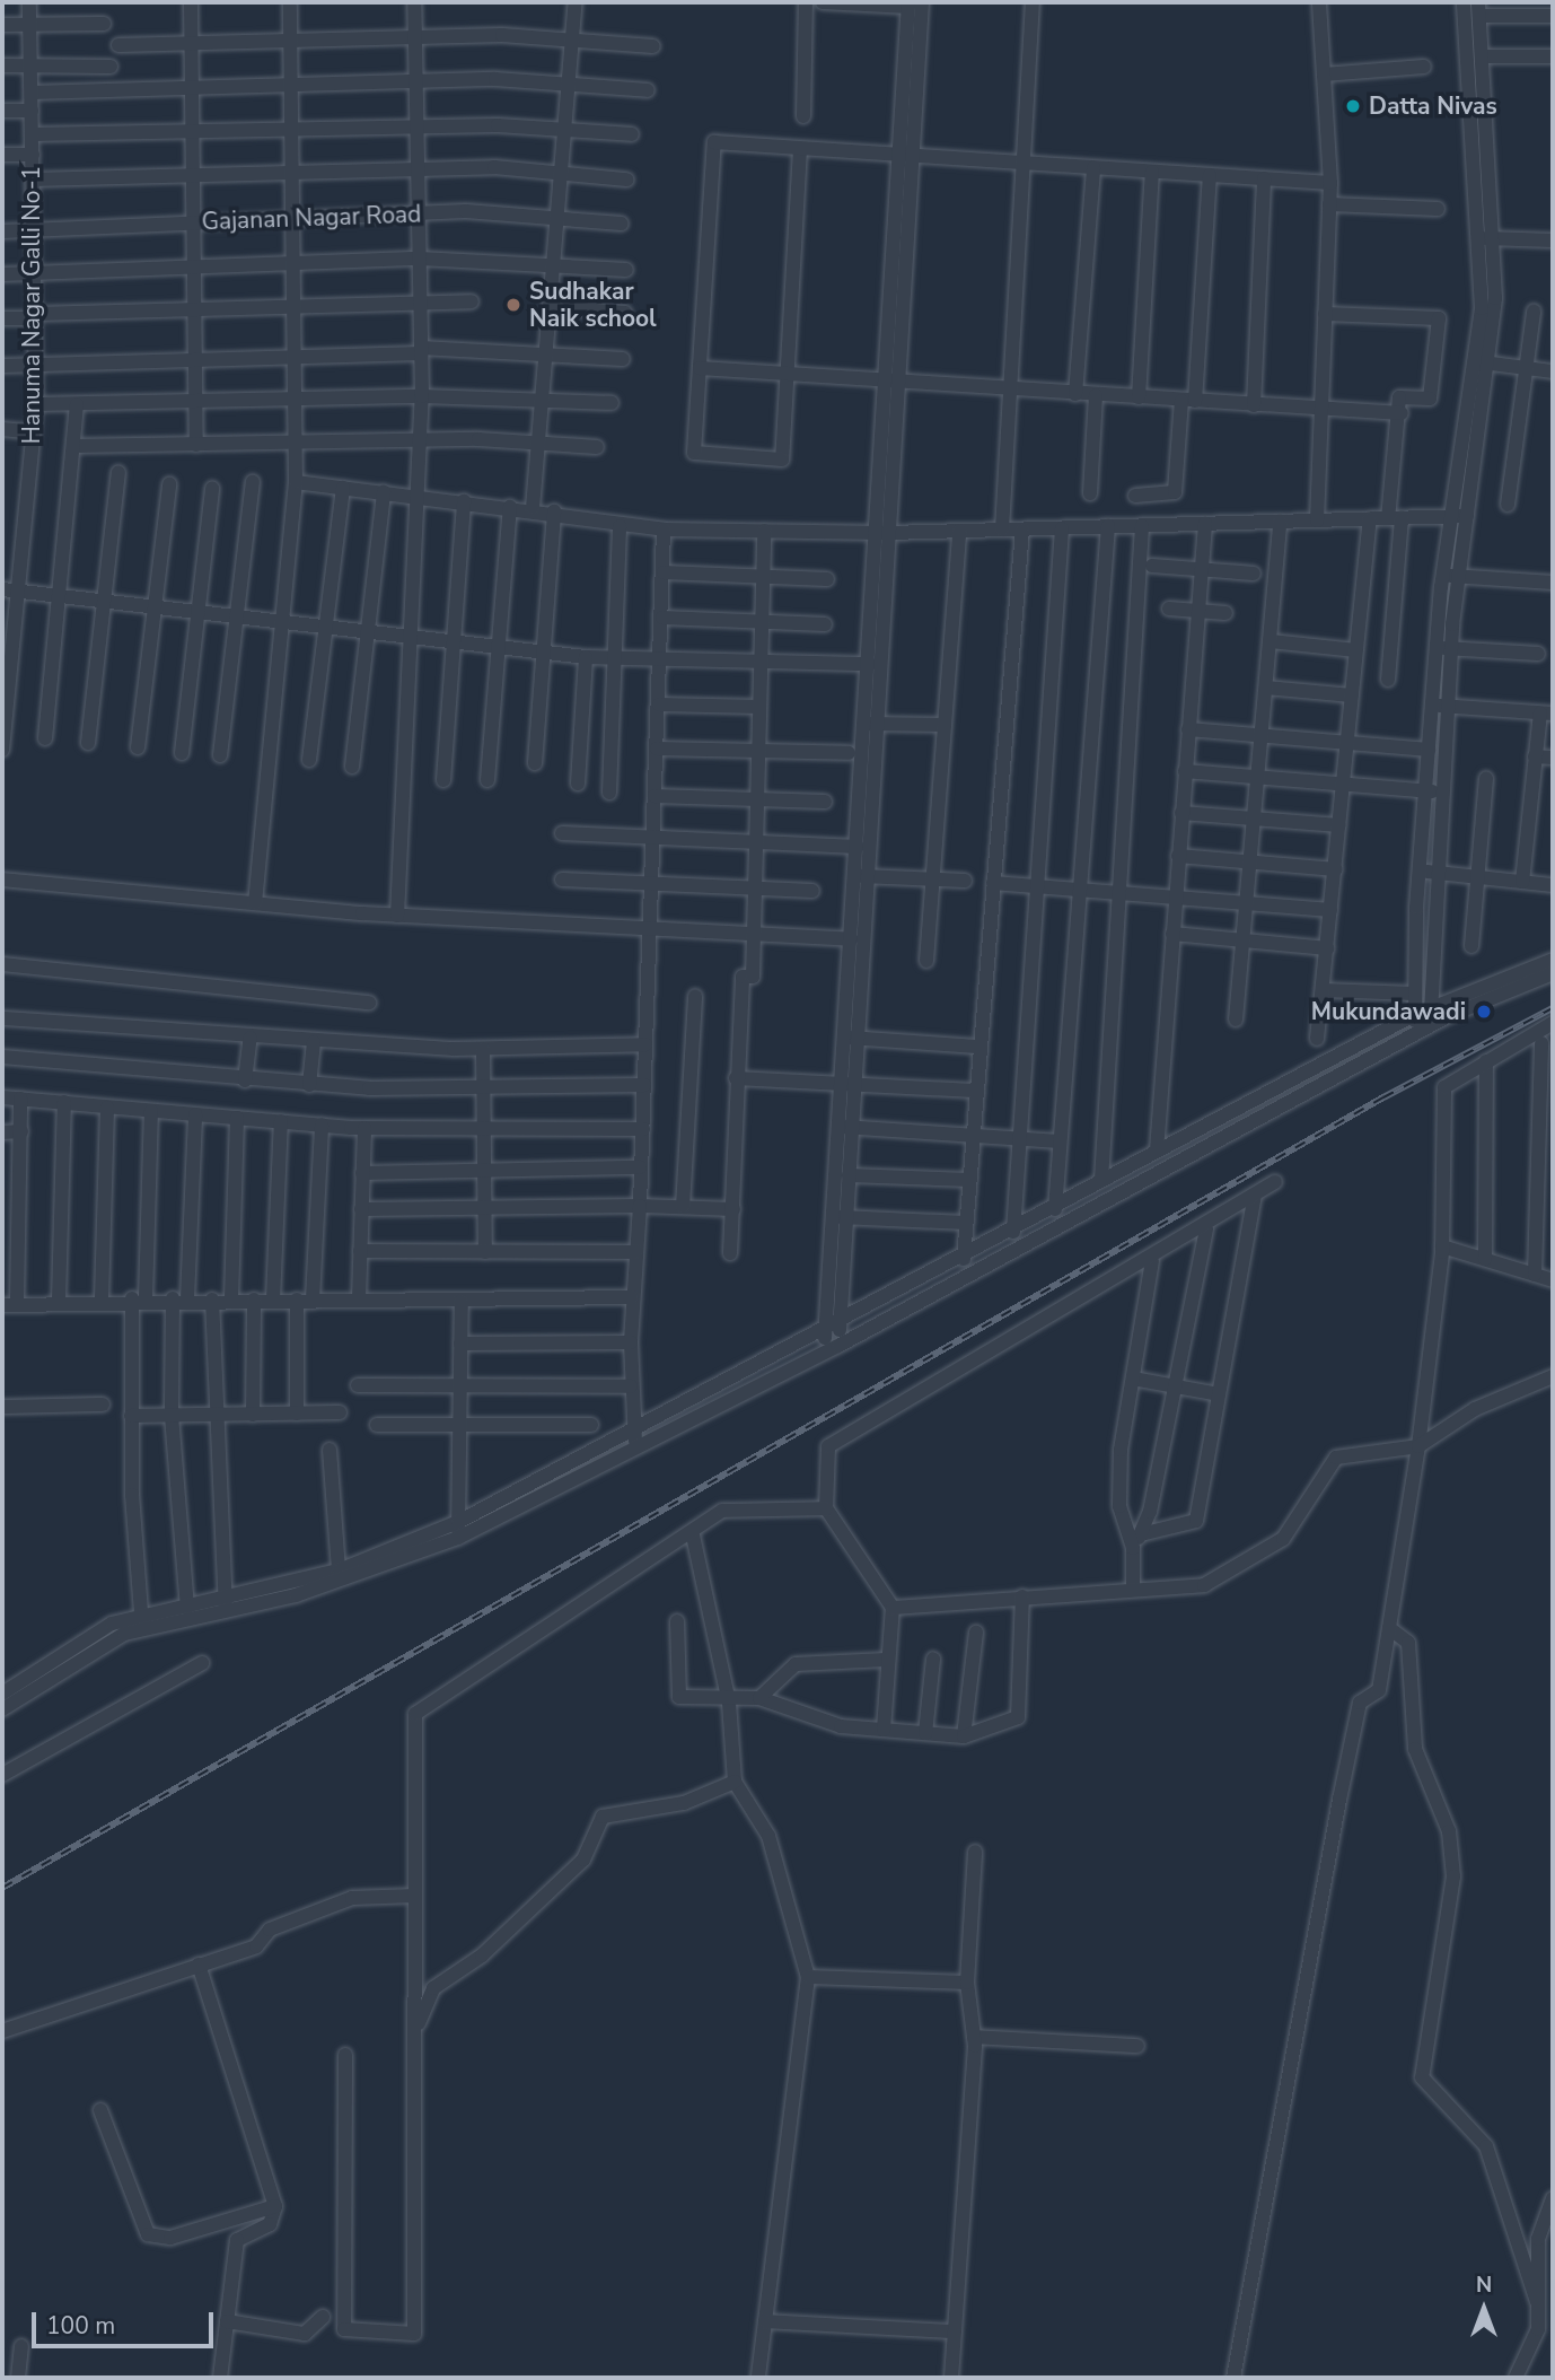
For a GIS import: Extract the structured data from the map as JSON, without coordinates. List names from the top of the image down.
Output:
{
  "streets": {
    "street": ["Gajanan Nagar Road", "Hanuma Nagar Galli No-1"]
  },
  "crossings": [
    ["Gajanan Nagar Road", "Hanuma Nagar Galli No-1"]
  ],
  "places": ["Datta Nivas", "Sudhakar Naik school", "Mukundawadi"],
  "scale_bar": "100 m",
  "north": "top"
}
